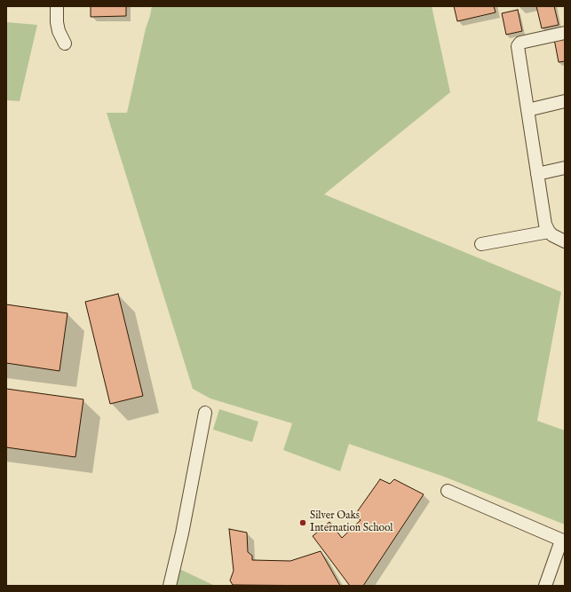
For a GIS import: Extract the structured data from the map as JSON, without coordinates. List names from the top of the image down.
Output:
{
  "places": ["Silver Oaks Internation School"]
}
